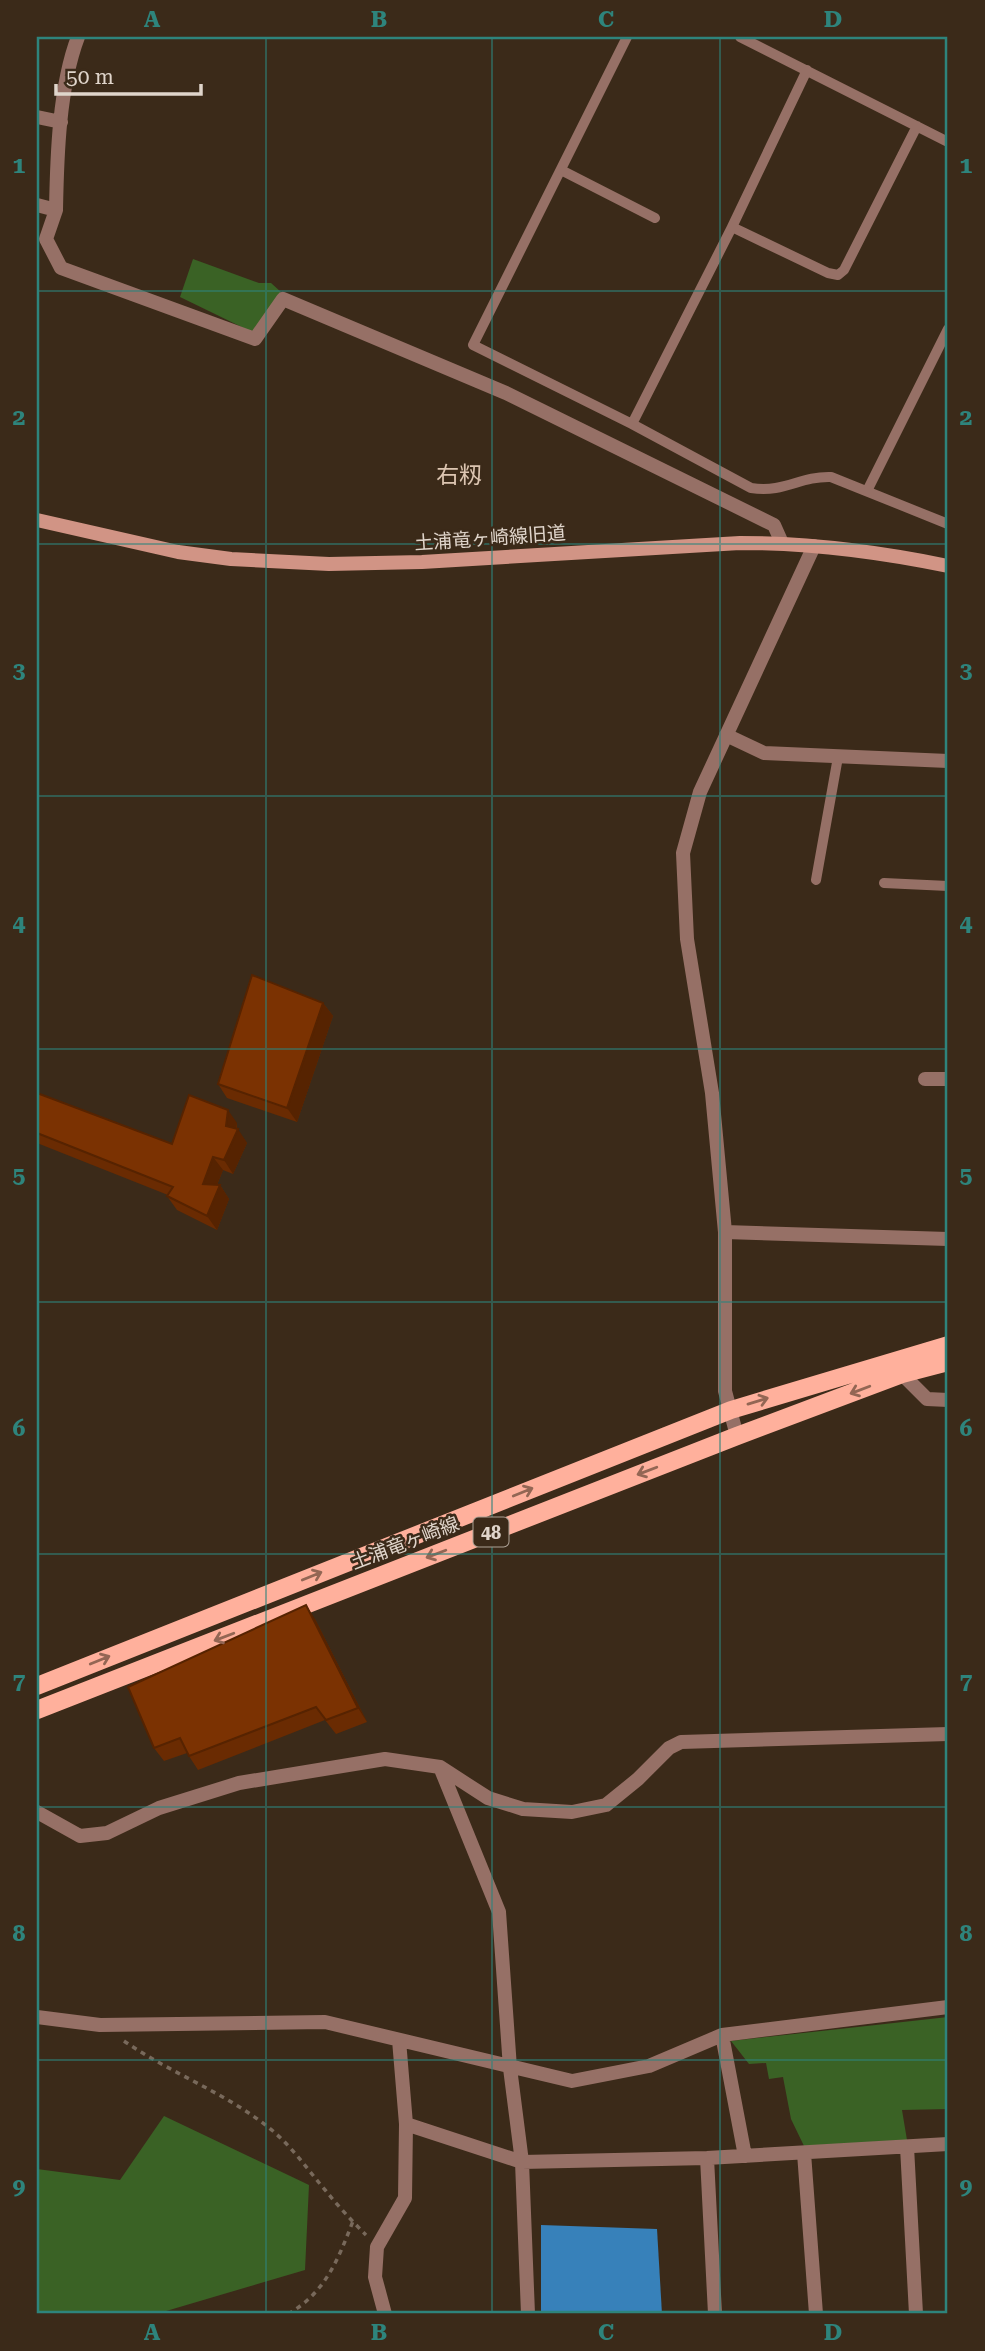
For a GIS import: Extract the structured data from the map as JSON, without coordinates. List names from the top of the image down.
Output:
{
  "streets": {
    "main road": ["48", "土浦竜ヶ崎線"],
    "street": ["土浦竜ヶ崎線旧道"]
  },
  "districts": ["右籾"],
  "scale_bar": "50 m",
  "grid": {
    "columns": [
      "A",
      "B",
      "C",
      "D"
    ],
    "rows": [
      "1",
      "2",
      "3",
      "4",
      "5",
      "6",
      "7",
      "8",
      "9"
    ]
  }
}
